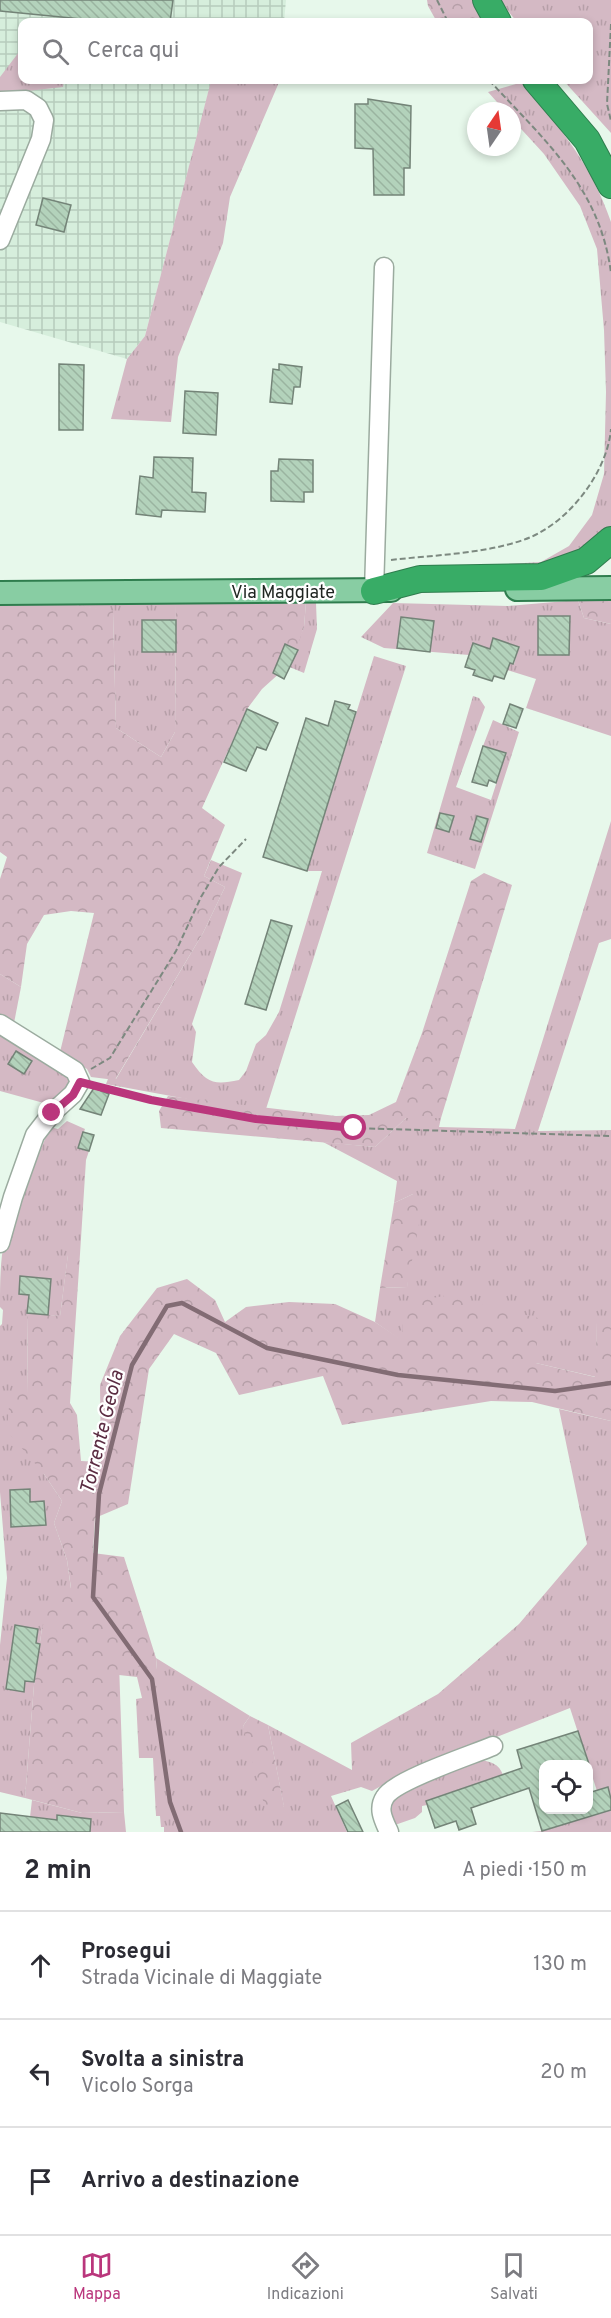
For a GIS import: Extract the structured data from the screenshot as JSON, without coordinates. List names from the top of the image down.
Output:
{
  "streets": {
    "main road": ["Via Maggiate"]
  },
  "water": ["Torrente Geola"],
  "north": "top",
  "page": {
    "search": "Cerca qui",
    "heading": ["2 min", "A piedi · 150 m"],
    "list": [
      ["Prosegui", "Strada Vicinale di Maggiate", "130 m"],
      ["Svolta a sinistra", "Vicolo Sorga", "20 m"],
      "Arrivo a destinazione"
    ],
    "nav": ["Mappa", "Indicazioni", "Salvati"]
  }
}
